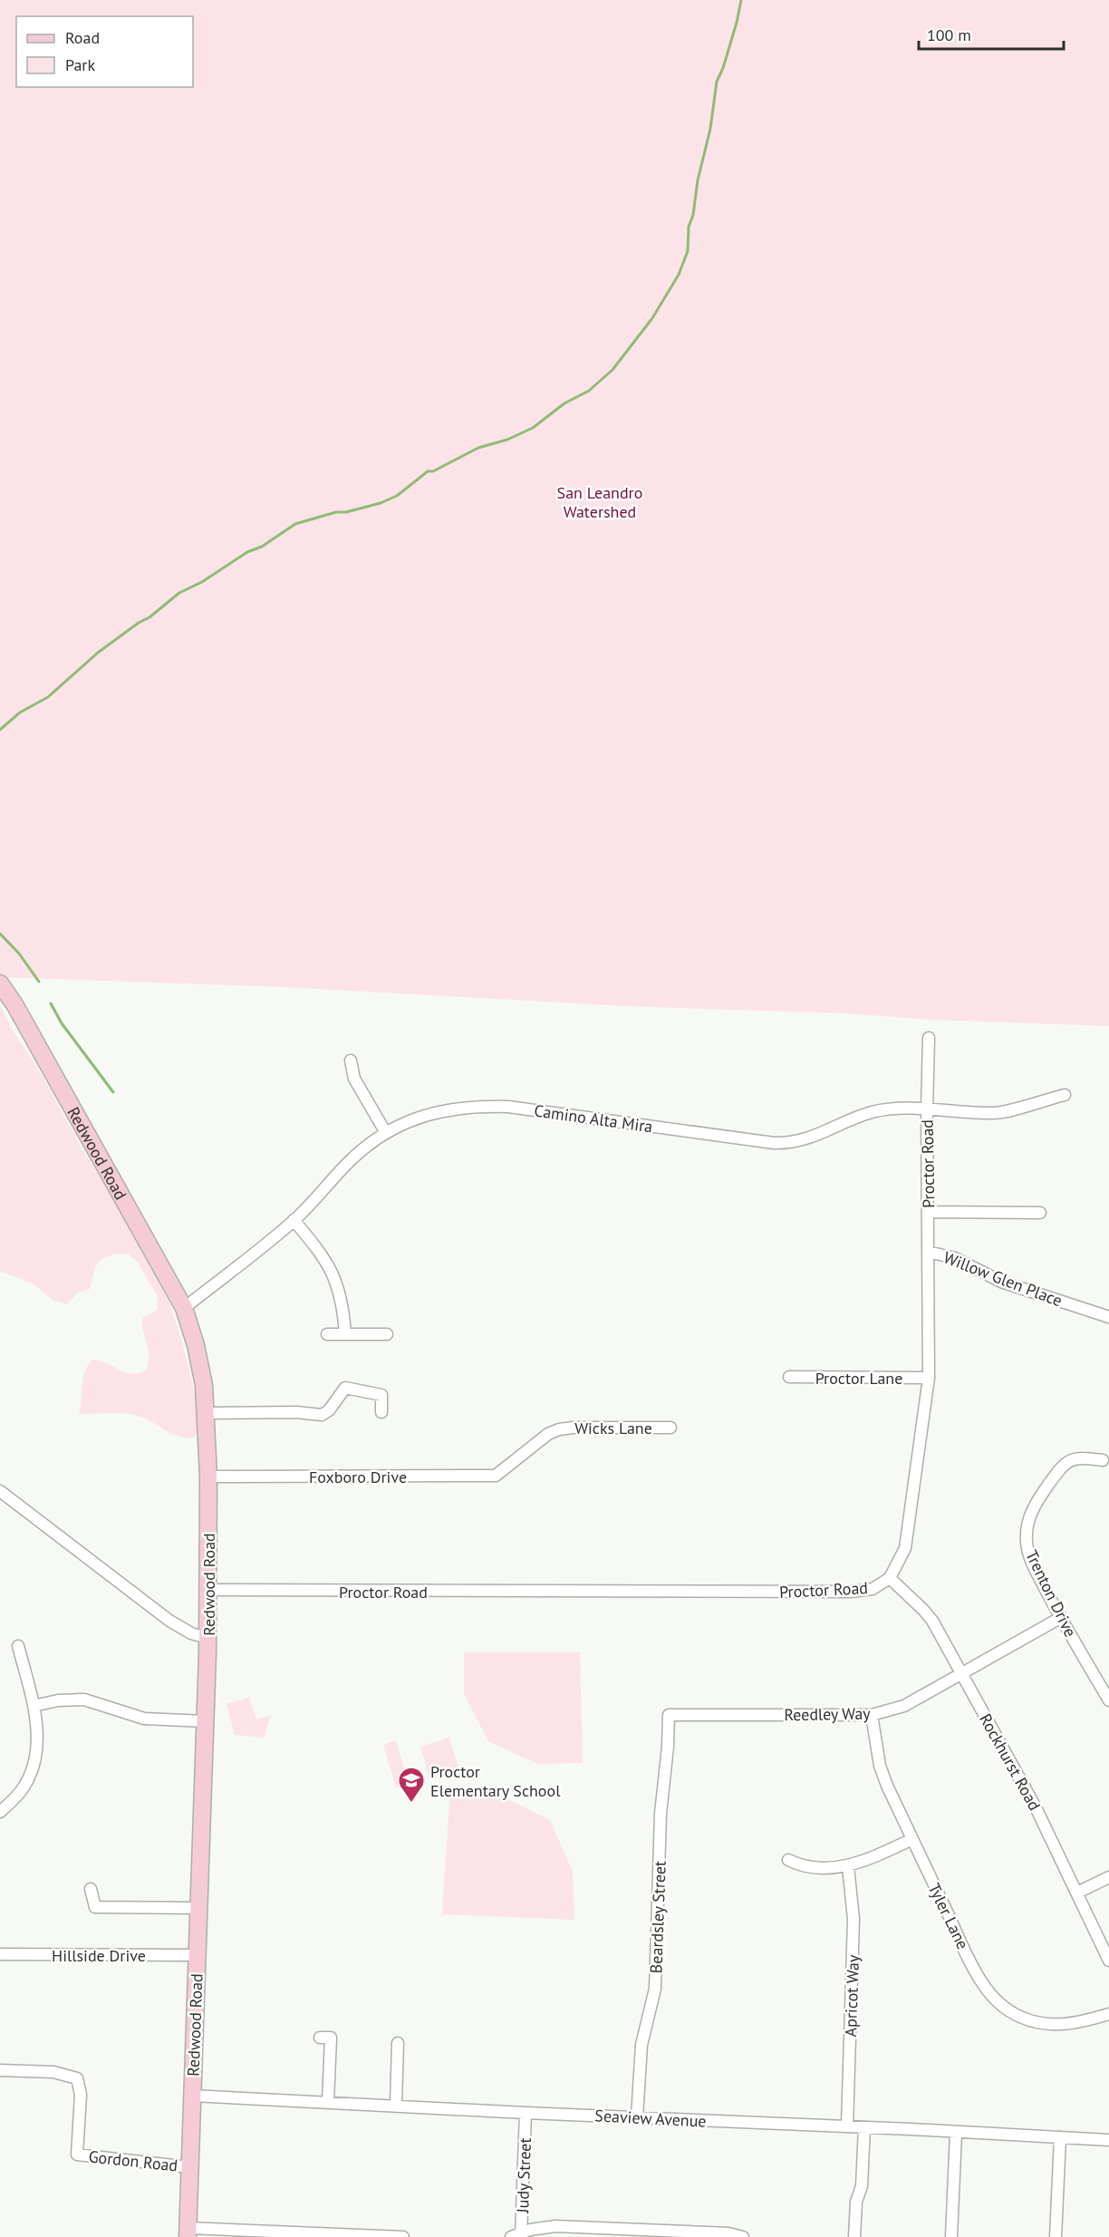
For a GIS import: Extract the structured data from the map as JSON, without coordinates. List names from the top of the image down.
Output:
{
  "streets": {
    "main road": ["Redwood Road"],
    "street": [
      "Camino Alta Mira",
      "Proctor Road",
      "Willow Glen Place",
      "Proctor Lane",
      "Wicks Lane",
      "Foxboro Drive",
      "Trenton Drive",
      "Reedley Way",
      "Rockhurst Road",
      "Tyler Lane",
      "Beardsley Street",
      "Hillside Drive",
      "Apricot Way",
      "Seaview Avenue",
      "Gordon Road",
      "Judy Street"
    ]
  },
  "crossings": [
    ["Camino Alta Mira", "Redwood Road"],
    ["Camino Alta Mira", "Proctor Road"],
    ["Redwood Road", "Proctor Road"],
    ["Redwood Road", "Foxboro Drive"],
    ["Redwood Road", "Hillside Drive"],
    ["Redwood Road", "Seaview Avenue"],
    ["Redwood Road", "Gordon Road"],
    ["Proctor Road", "Willow Glen Place"],
    ["Proctor Road", "Proctor Lane"],
    ["Proctor Road", "Rockhurst Road"],
    ["Wicks Lane", "Foxboro Drive"],
    ["Trenton Drive", "Reedley Way"],
    ["Reedley Way", "Rockhurst Road"],
    ["Reedley Way", "Tyler Lane"],
    ["Reedley Way", "Beardsley Street"],
    ["Beardsley Street", "Seaview Avenue"],
    ["Apricot Way", "Seaview Avenue"],
    ["Seaview Avenue", "Judy Street"]
  ],
  "parks": ["San Leandro Watershed"],
  "places": {
    "school or university": ["Proctor Elementary School"]
  },
  "legend": ["Road", "Park"],
  "scale_bar": "100 m"
}
